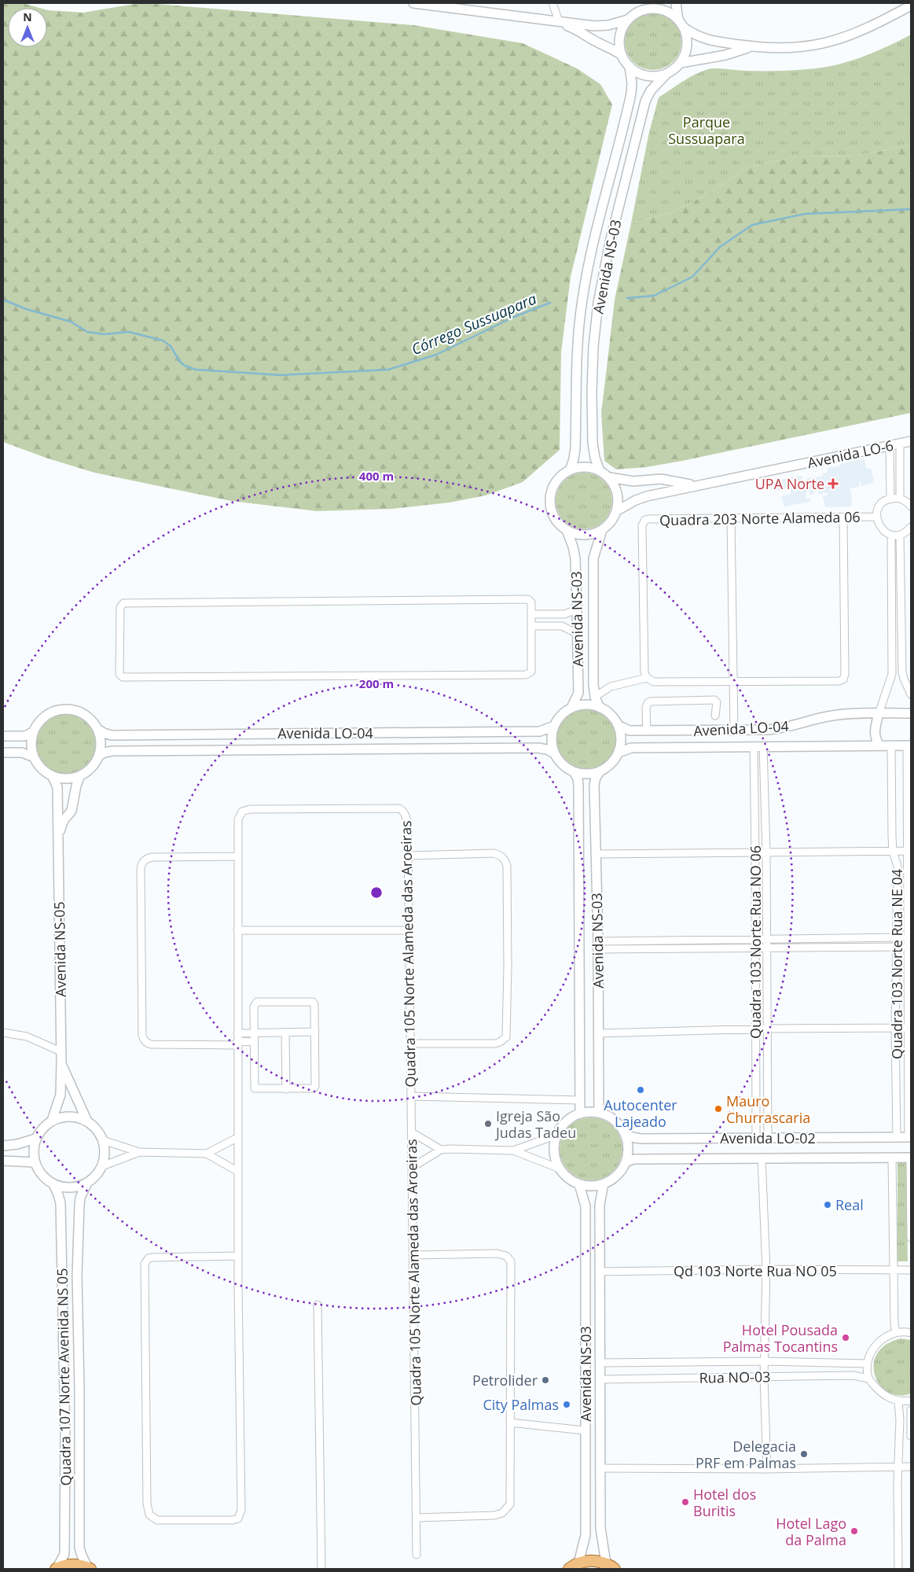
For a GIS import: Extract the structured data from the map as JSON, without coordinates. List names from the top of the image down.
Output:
{
  "streets": {
    "street": [
      "Avenida NS-03",
      "Avenida LO-6",
      "Quadra 203 Norte Alameda 06",
      "Avenida LO-04",
      "Quadra 103 Norte Rua NO 06",
      "Avenida NS-05",
      "Quadra 105 Norte Alameda das Aroeiras",
      "Quadra 103 Norte Rua NE 04",
      "Avenida LO-02",
      "Qd 103 Norte Rua NO 05",
      "Quadra 107 Norte Avenida NS 05",
      "Rua NO-03"
    ]
  },
  "crossings": [
    ["Avenida NS-03", "Avenida LO-6"],
    ["Avenida NS-03", "Avenida LO-04"],
    ["Avenida NS-03", "Avenida LO-02"],
    ["Avenida NS-03", "Qd 103 Norte Rua NO 05"],
    ["Avenida NS-03", "Rua NO-03"],
    ["Avenida LO-04", "Quadra 103 Norte Rua NO 06"],
    ["Avenida LO-04", "Avenida NS-05"],
    ["Avenida LO-04", "Quadra 103 Norte Rua NE 04"],
    ["Quadra 103 Norte Rua NO 06", "Avenida LO-02"],
    ["Quadra 103 Norte Rua NE 04", "Avenida LO-02"]
  ],
  "water": ["Córrego Sussuapara"],
  "parks": ["Parque Sussuapara"],
  "places": {
    "health": ["UPA Norte"],
    "other": [
      "Autocenter Lajeado",
      "Mauro Churrascaria",
      "Igreja São Judas Tadeu",
      "Real",
      "Hotel Pousada Palmas Tocantins",
      "Petrolider",
      "City Palmas",
      "Delegacia PRF em Palmas",
      "Hotel dos Buritis",
      "Hotel Lago da Palma"
    ]
  },
  "north": "top",
  "rings": ["400 m", "200 m"]
}
